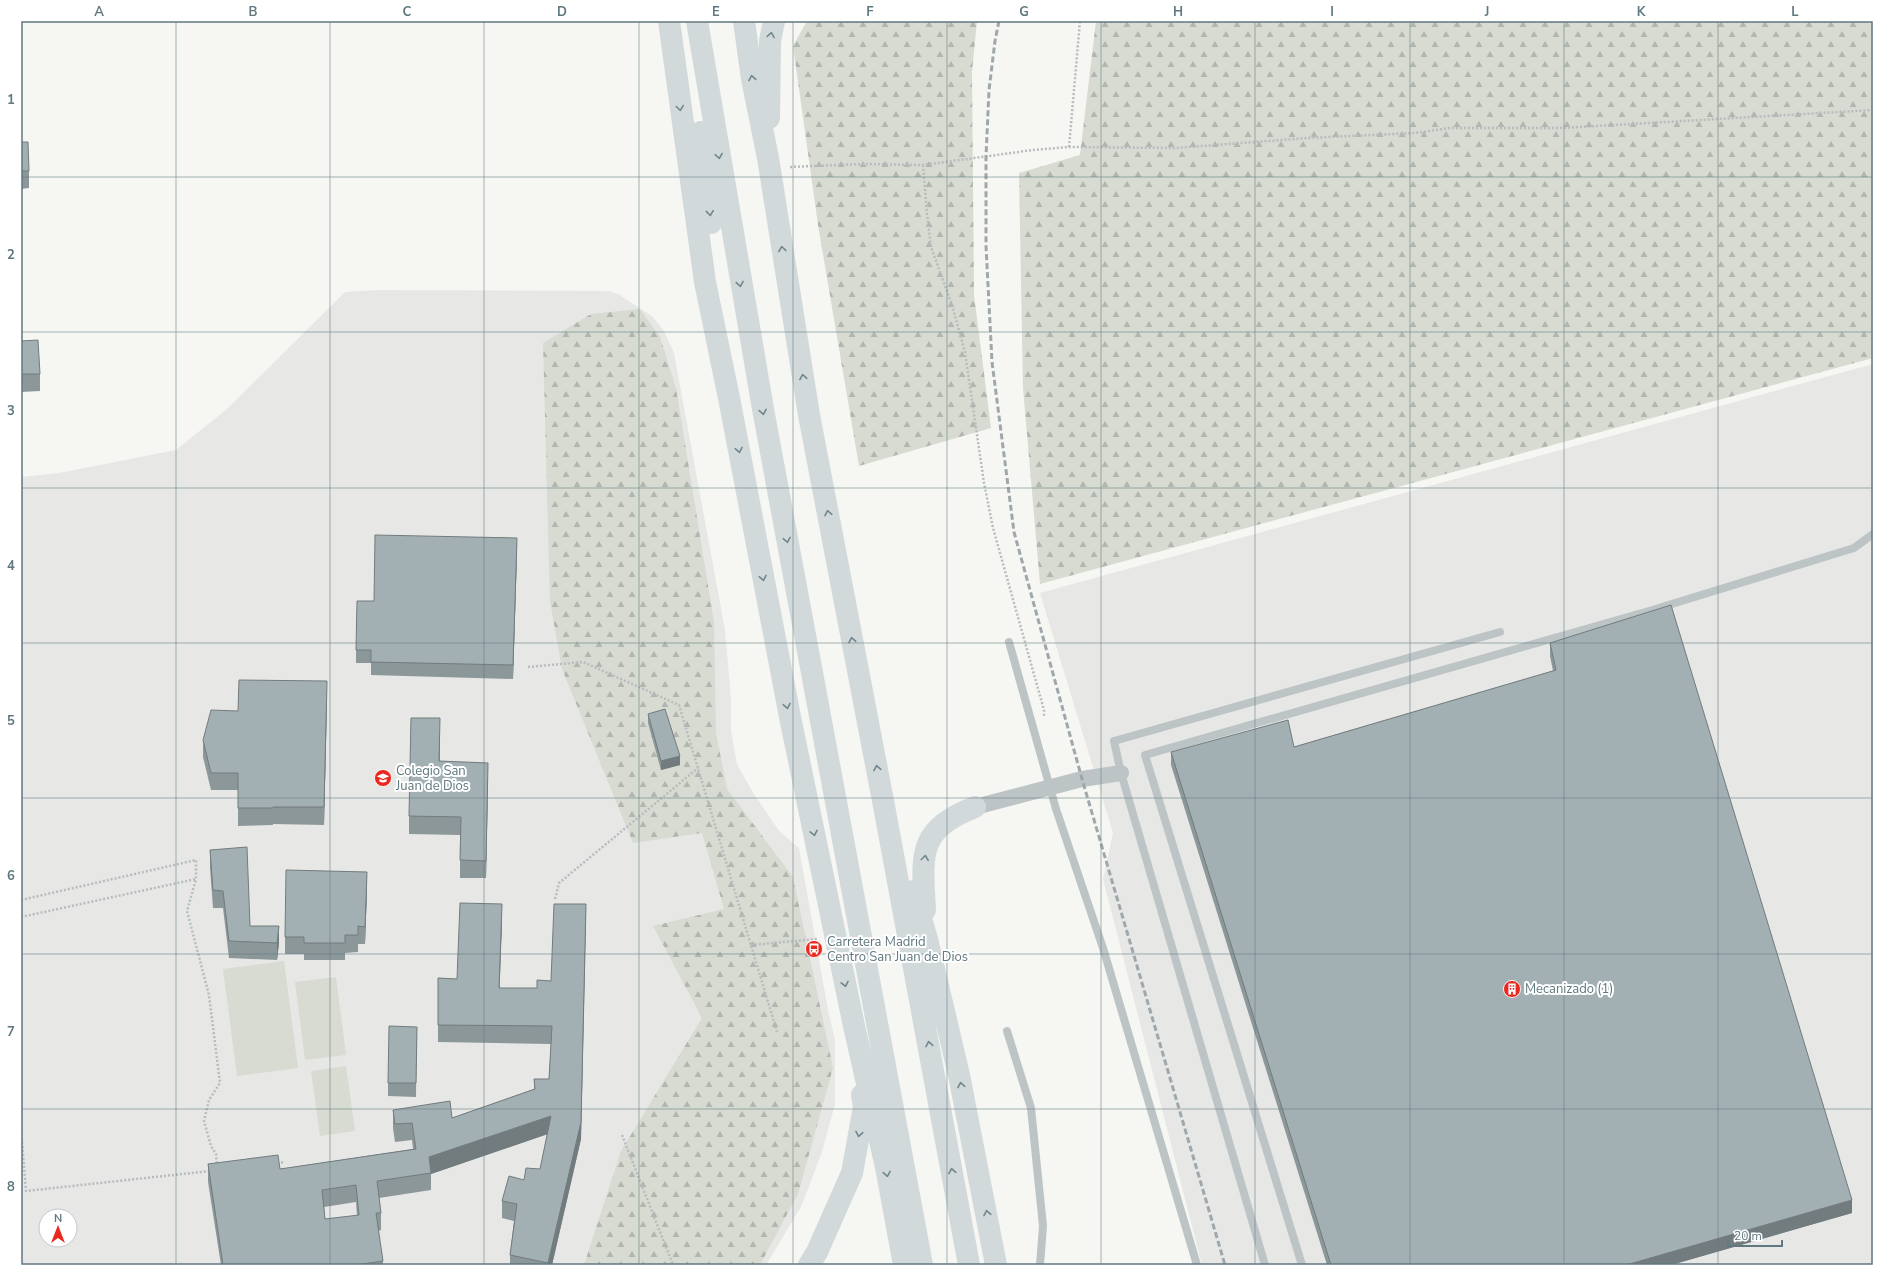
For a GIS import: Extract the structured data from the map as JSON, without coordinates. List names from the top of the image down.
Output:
{
  "places": {
    "school or university": ["Colegio San Juan de Dios"],
    "bus stop": ["Carretera Madrid Centro San Juan de Dios"],
    "building": ["Mecanizado (1)"]
  },
  "scale_bar": "20 m",
  "north": "top",
  "grid": {
    "columns": [
      "A",
      "B",
      "C",
      "D",
      "E",
      "F",
      "G",
      "H",
      "I",
      "J",
      "K",
      "L"
    ],
    "rows": [
      "1",
      "2",
      "3",
      "4",
      "5",
      "6",
      "7",
      "8"
    ]
  }
}
